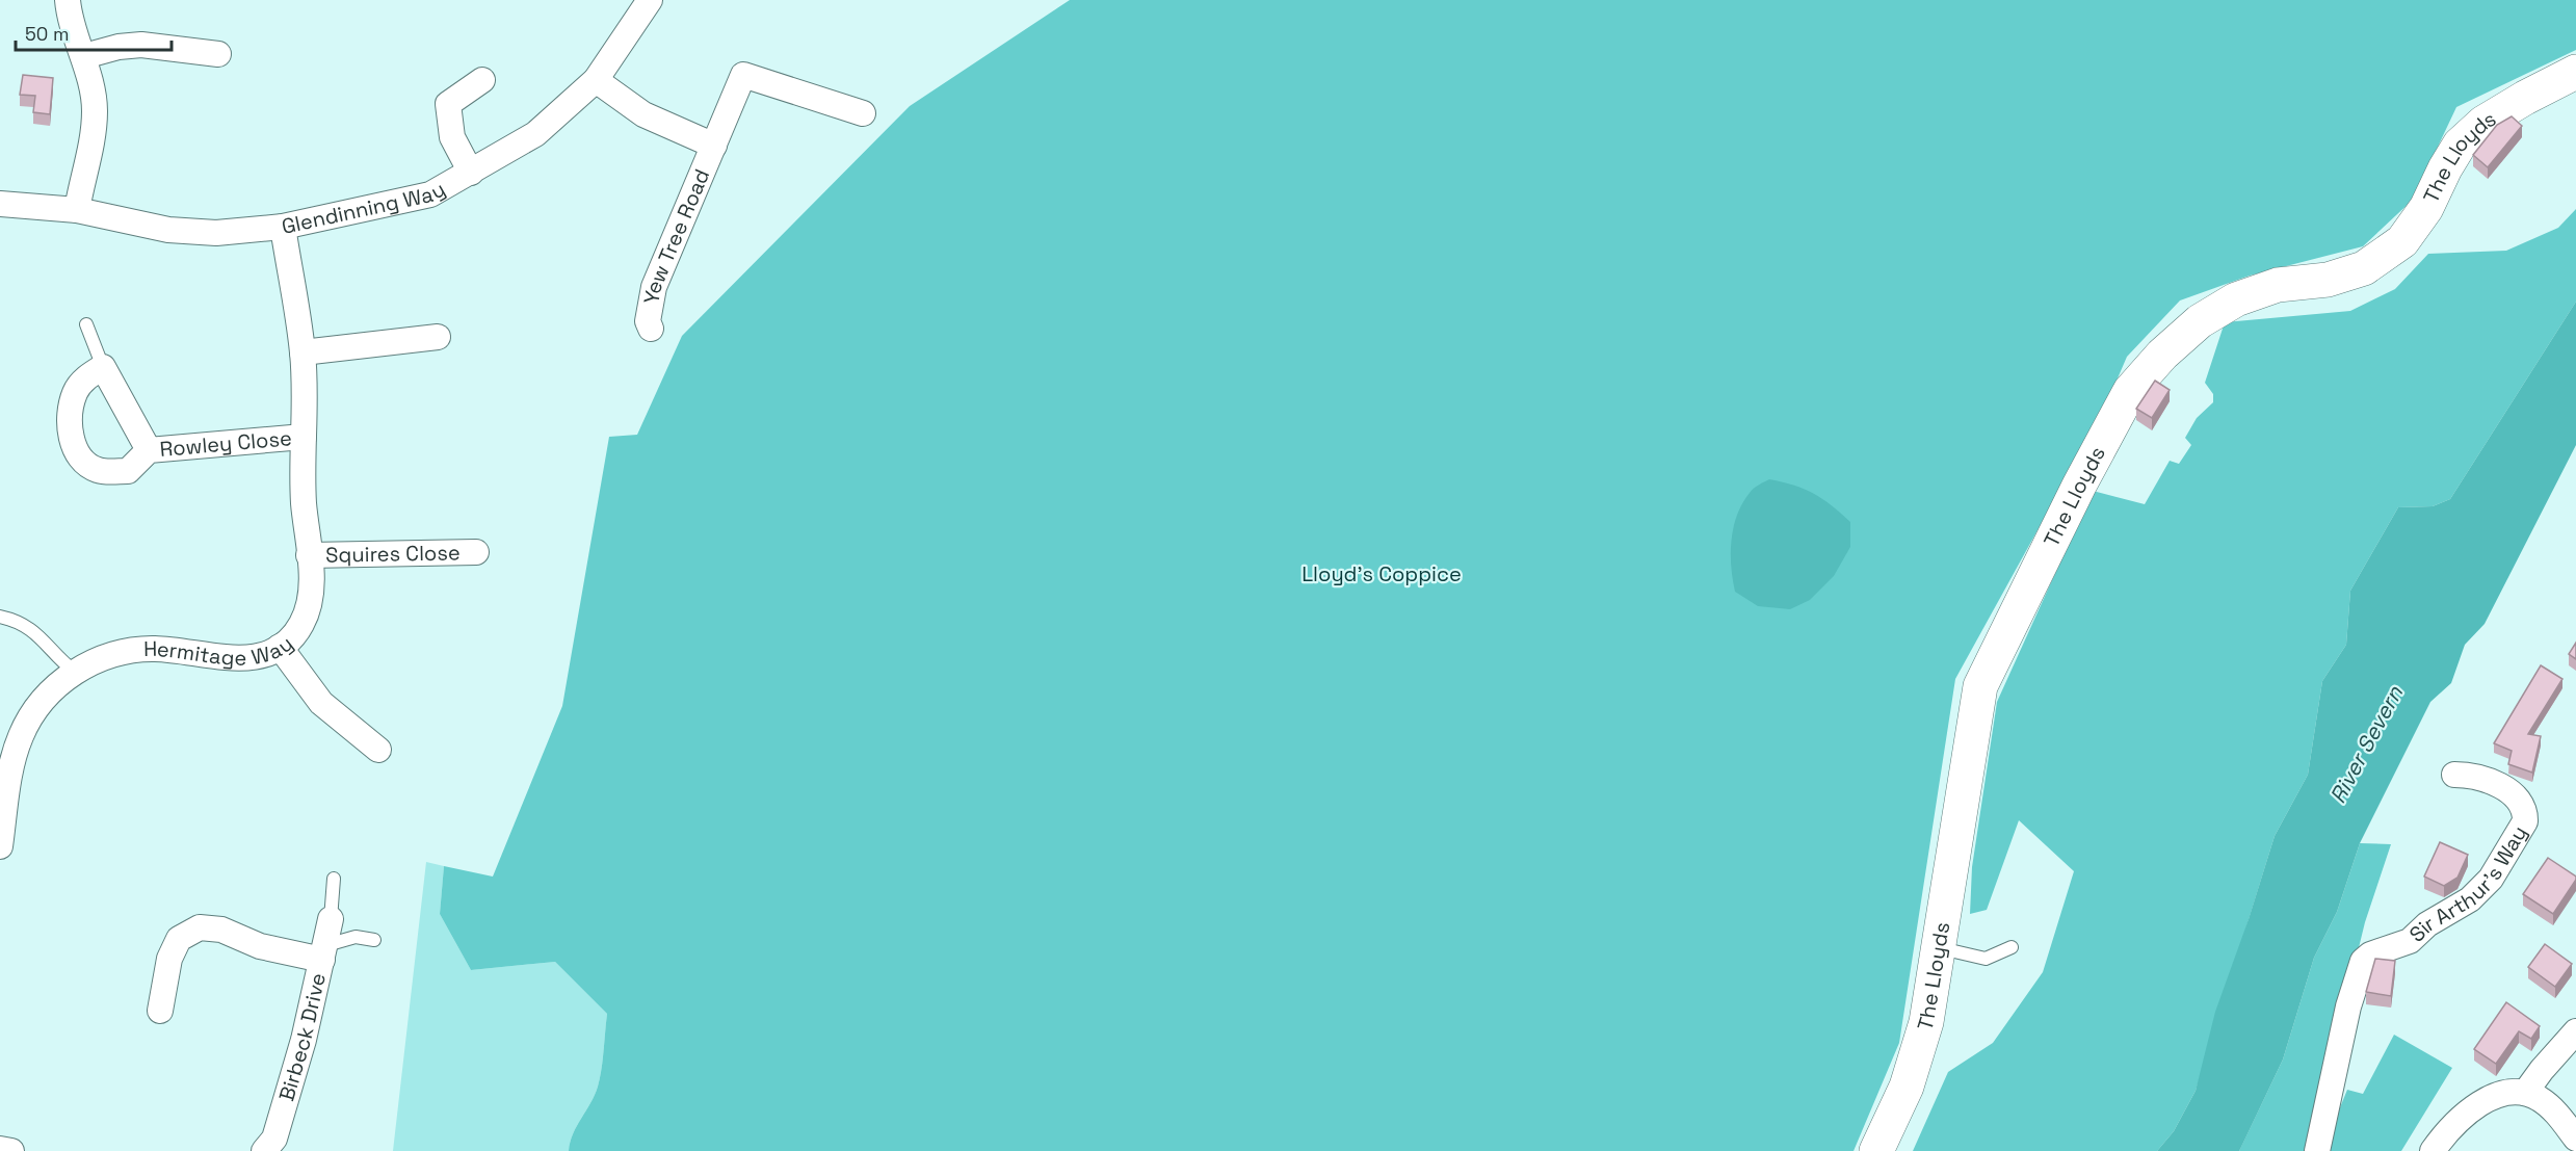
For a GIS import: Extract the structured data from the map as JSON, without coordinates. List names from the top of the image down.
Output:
{
  "streets": {
    "street": [
      "The Lloyds",
      "Glendinning Way",
      "Yew Tree Road",
      "Rowley Close",
      "Squires Close",
      "Hermitage Way",
      "Sir Arthur's Way",
      "Birbeck Drive"
    ]
  },
  "crossings": [
    ["Glendinning Way", "Yew Tree Road"],
    ["Glendinning Way", "Hermitage Way"],
    ["Rowley Close", "Hermitage Way"],
    ["Squires Close", "Hermitage Way"]
  ],
  "water": ["River Severn"],
  "parks": ["Lloyd's Coppice"],
  "scale_bar": "50 m"
}
